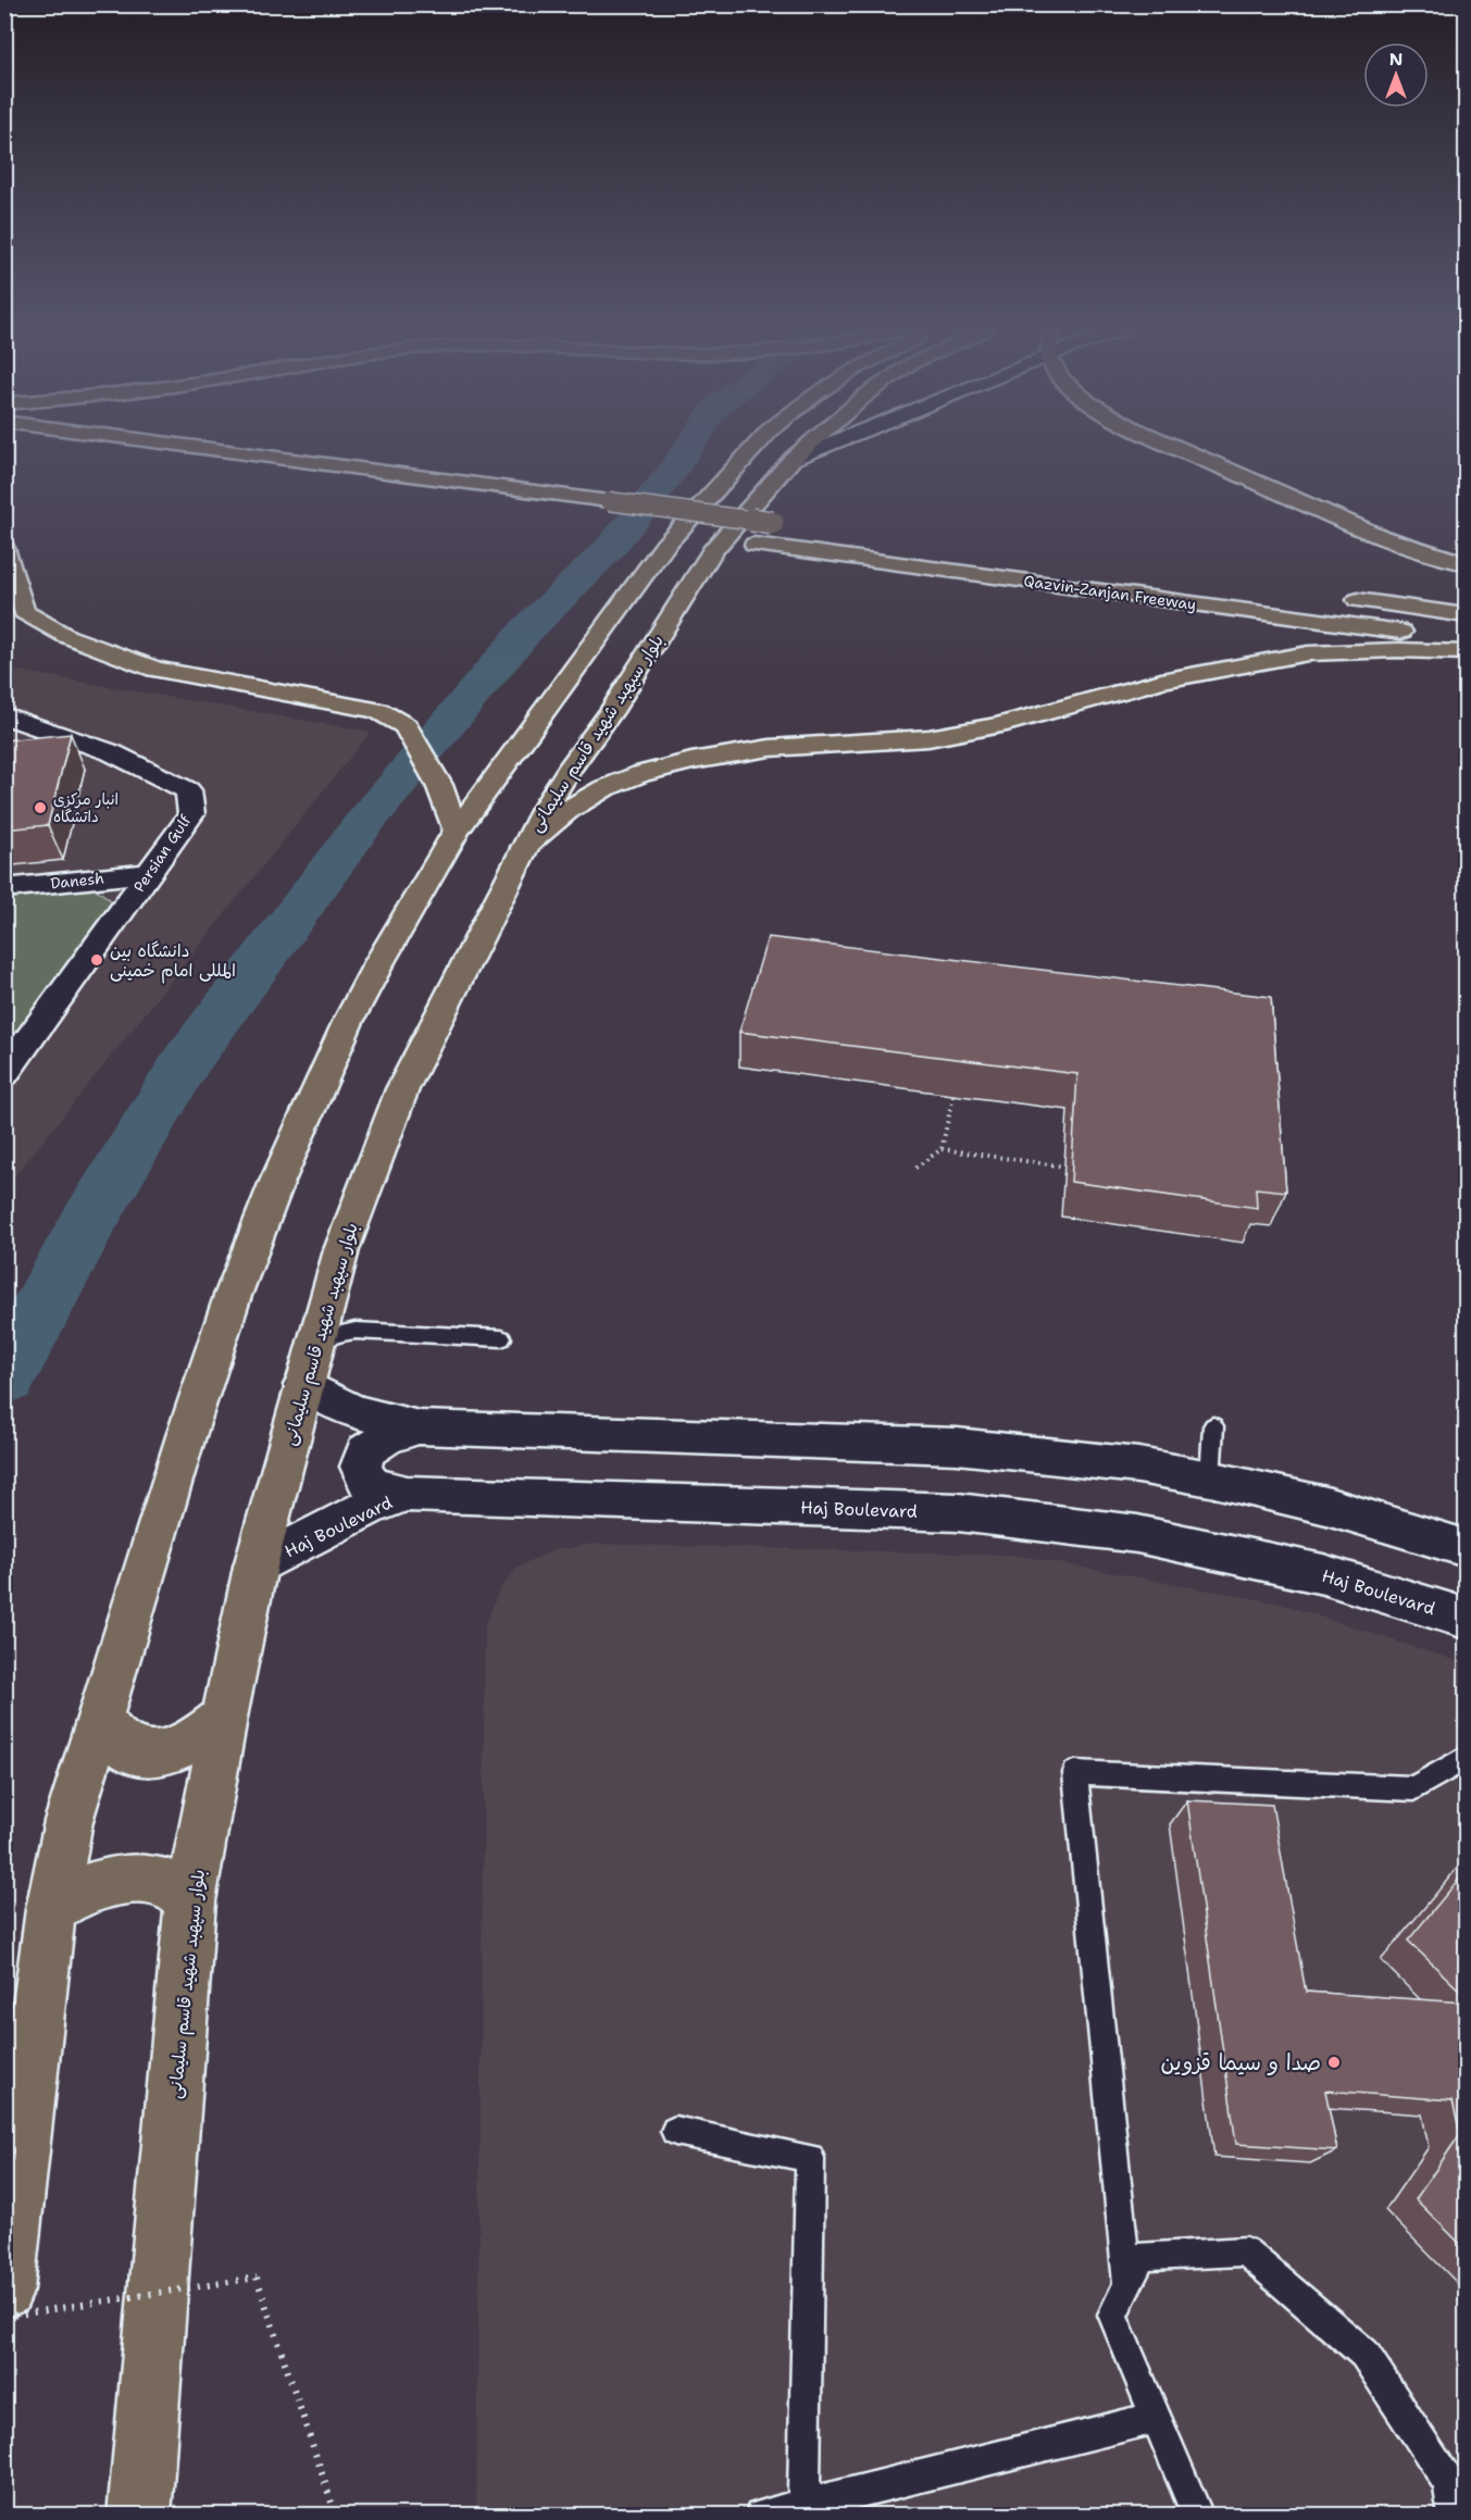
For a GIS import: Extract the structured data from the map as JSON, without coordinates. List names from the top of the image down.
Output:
{
  "streets": {
    "main road": [
      "Qazvin-Zanjan Freeway",
      "بلوار سپهبد شهید قاسم سلیمانی",
      "Persian Gulf",
      "Danesh",
      "Haj Boulevard"
    ]
  },
  "crossings": [
    ["بلوار سپهبد شهید قاسم سلیمانی", "Haj Boulevard"],
    ["Persian Gulf", "Danesh"]
  ],
  "places": ["انبار مرکزی داتشگاه", "دانشگاه بین المللی امام خمینی", "صدا و سیما قزوین"],
  "north": "top"
}
